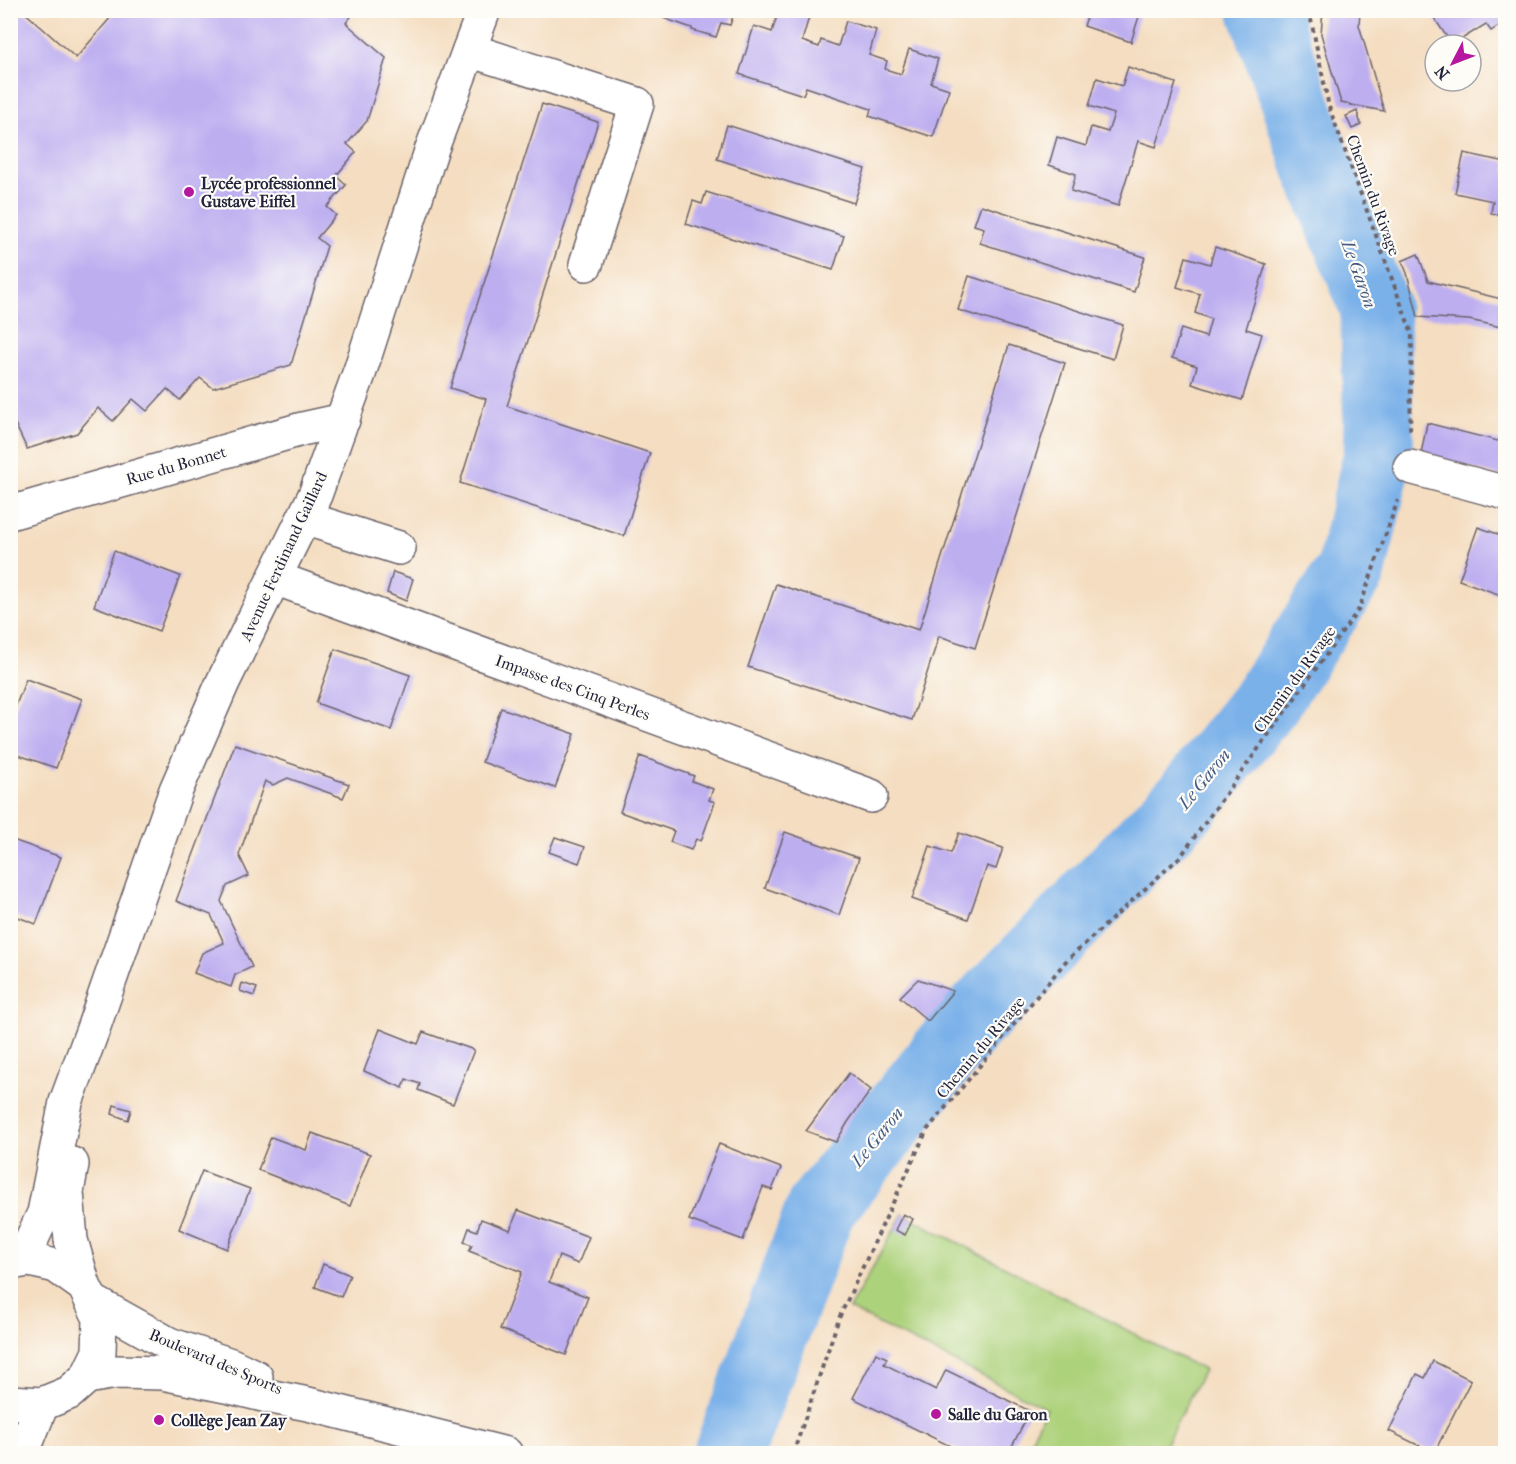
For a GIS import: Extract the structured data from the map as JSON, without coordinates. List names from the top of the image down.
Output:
{
  "streets": {
    "street": [
      "Rue du Bonnet",
      "Avenue Ferdinand Gaillard",
      "Impasse des Cinq Perles",
      "Boulevard des Sports"
    ],
    "path": ["Chemin du Rivage"]
  },
  "crossings": [
    ["Rue du Bonnet", "Avenue Ferdinand Gaillard"],
    ["Avenue Ferdinand Gaillard", "Impasse des Cinq Perles"],
    ["Avenue Ferdinand Gaillard", "Boulevard des Sports"]
  ],
  "water": ["Le Garon"],
  "places": ["Lycée professionnel Gustave Eiffel", "Salle du Garon", "Collège Jean Zay"],
  "north": "bottom left"
}
